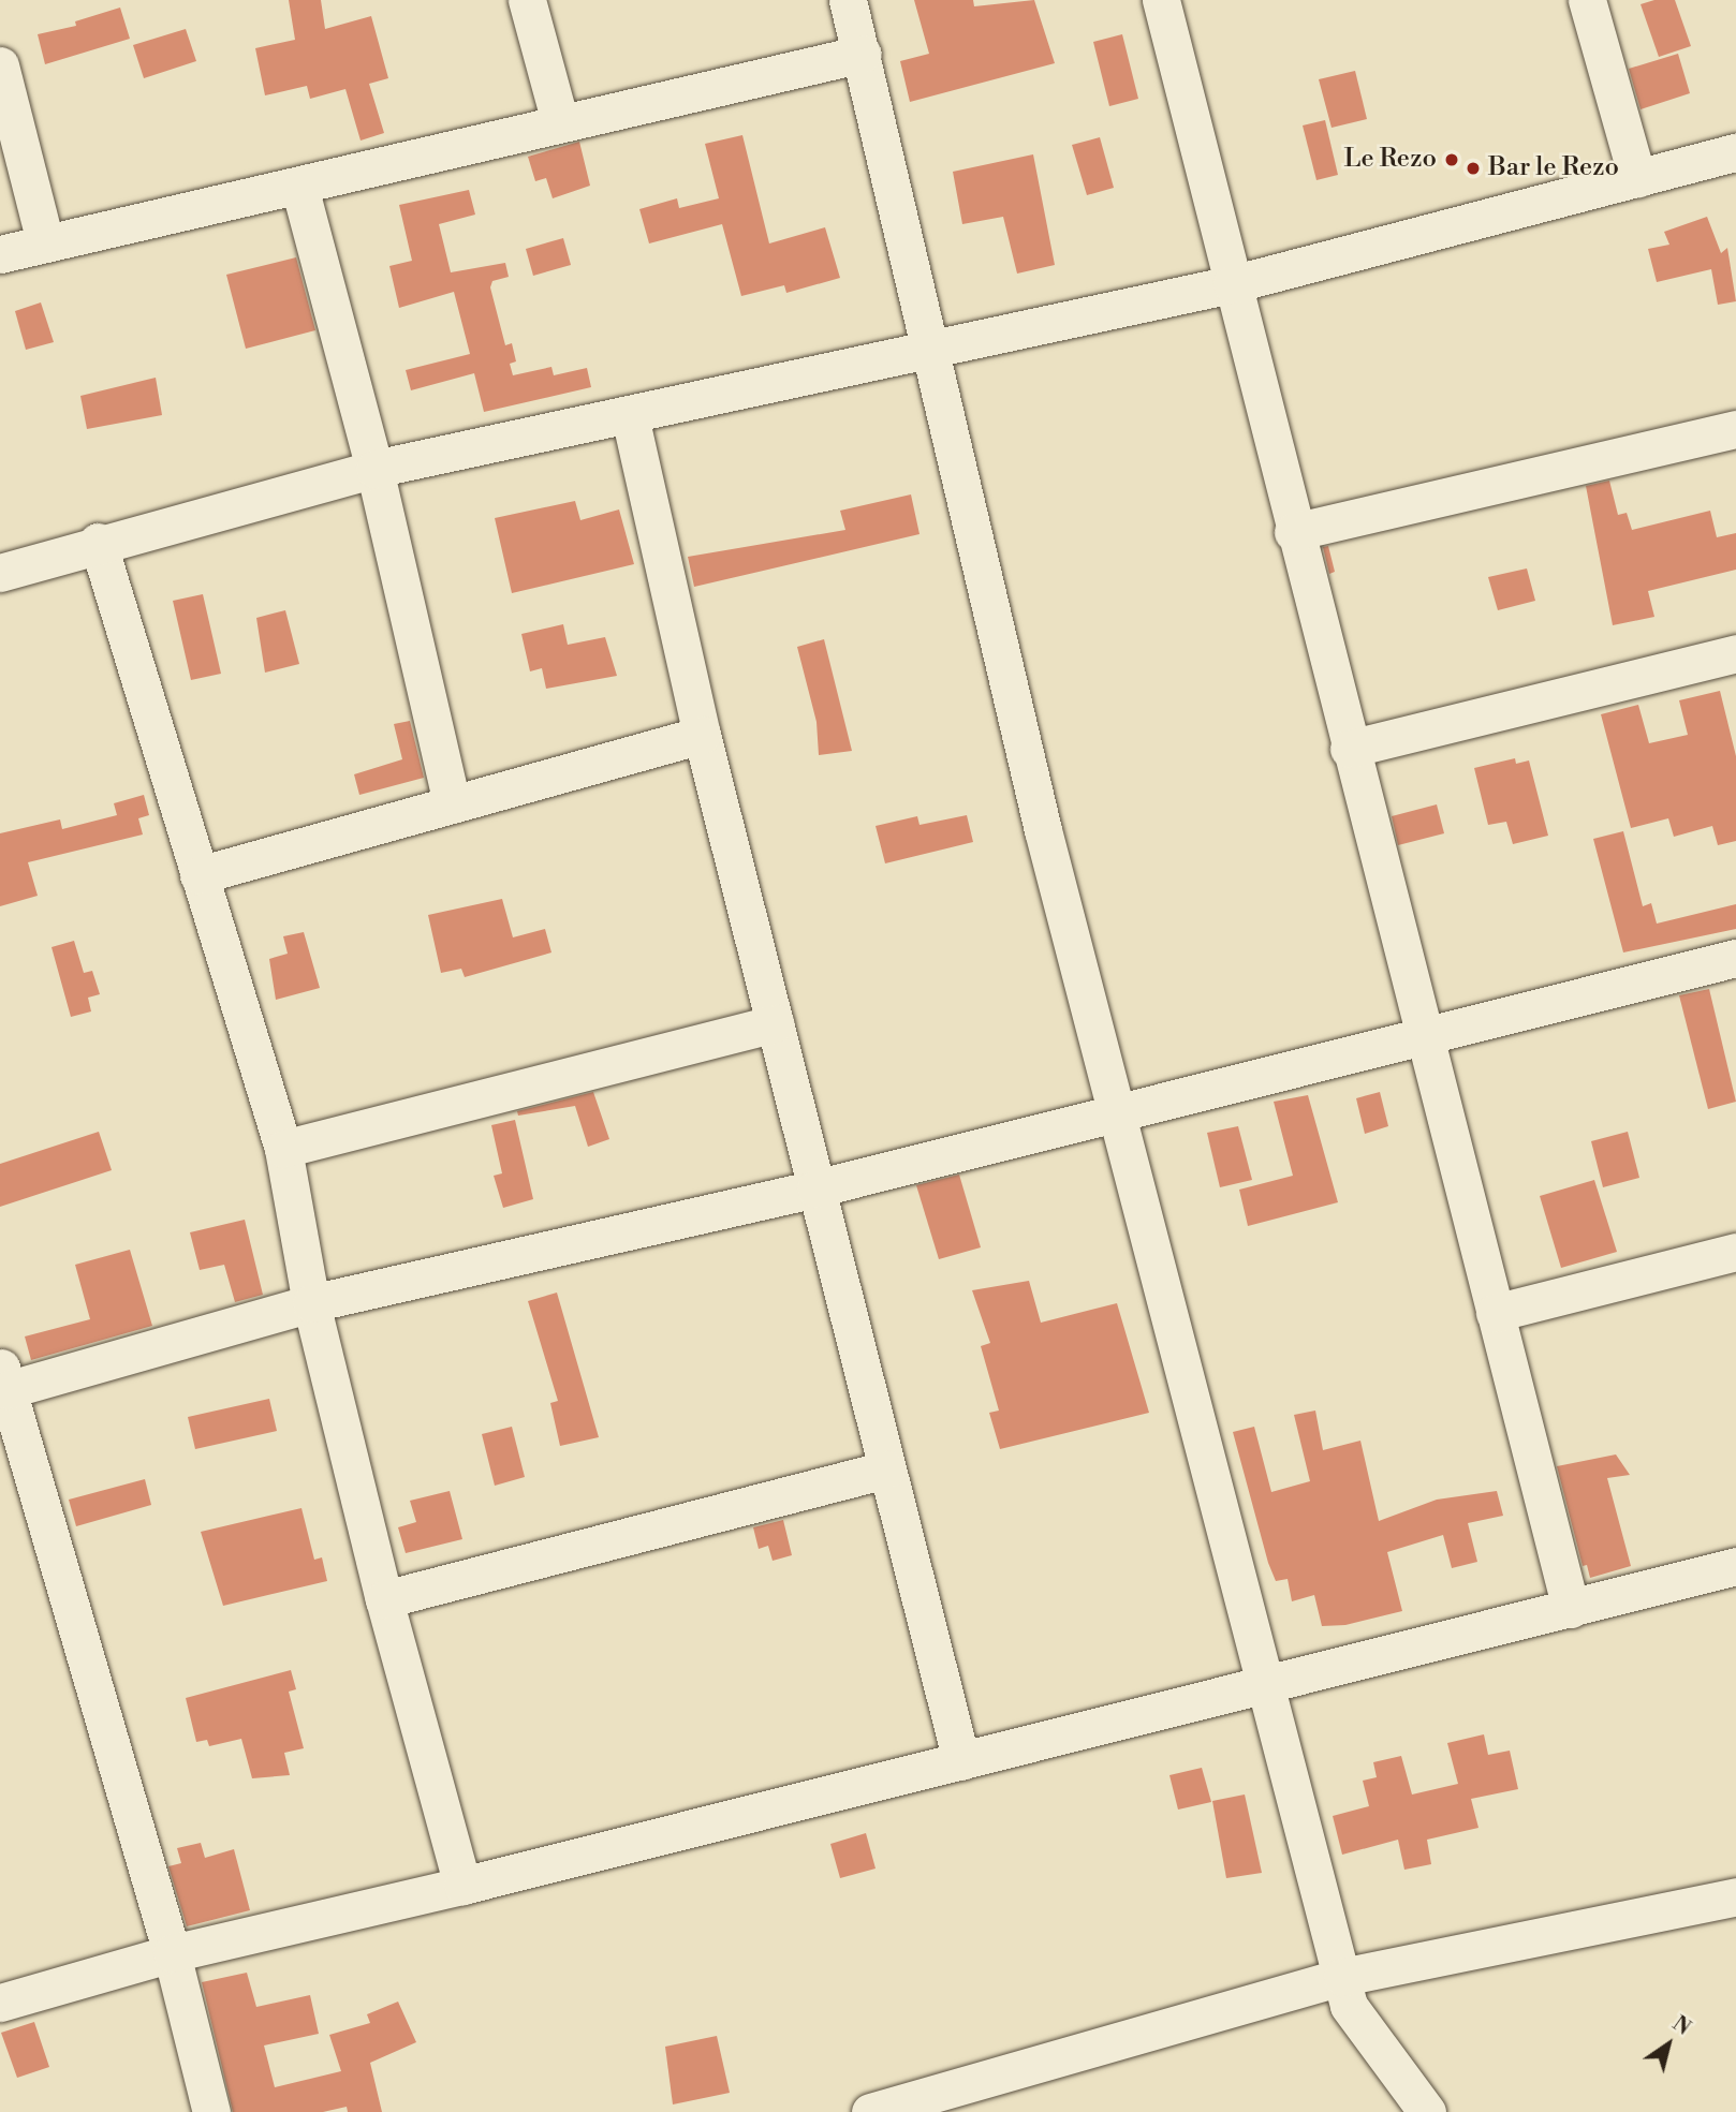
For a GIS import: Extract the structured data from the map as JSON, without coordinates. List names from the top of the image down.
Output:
{
  "places": ["Le Rezo", "Bar le Rezo"],
  "north": "top right"
}
